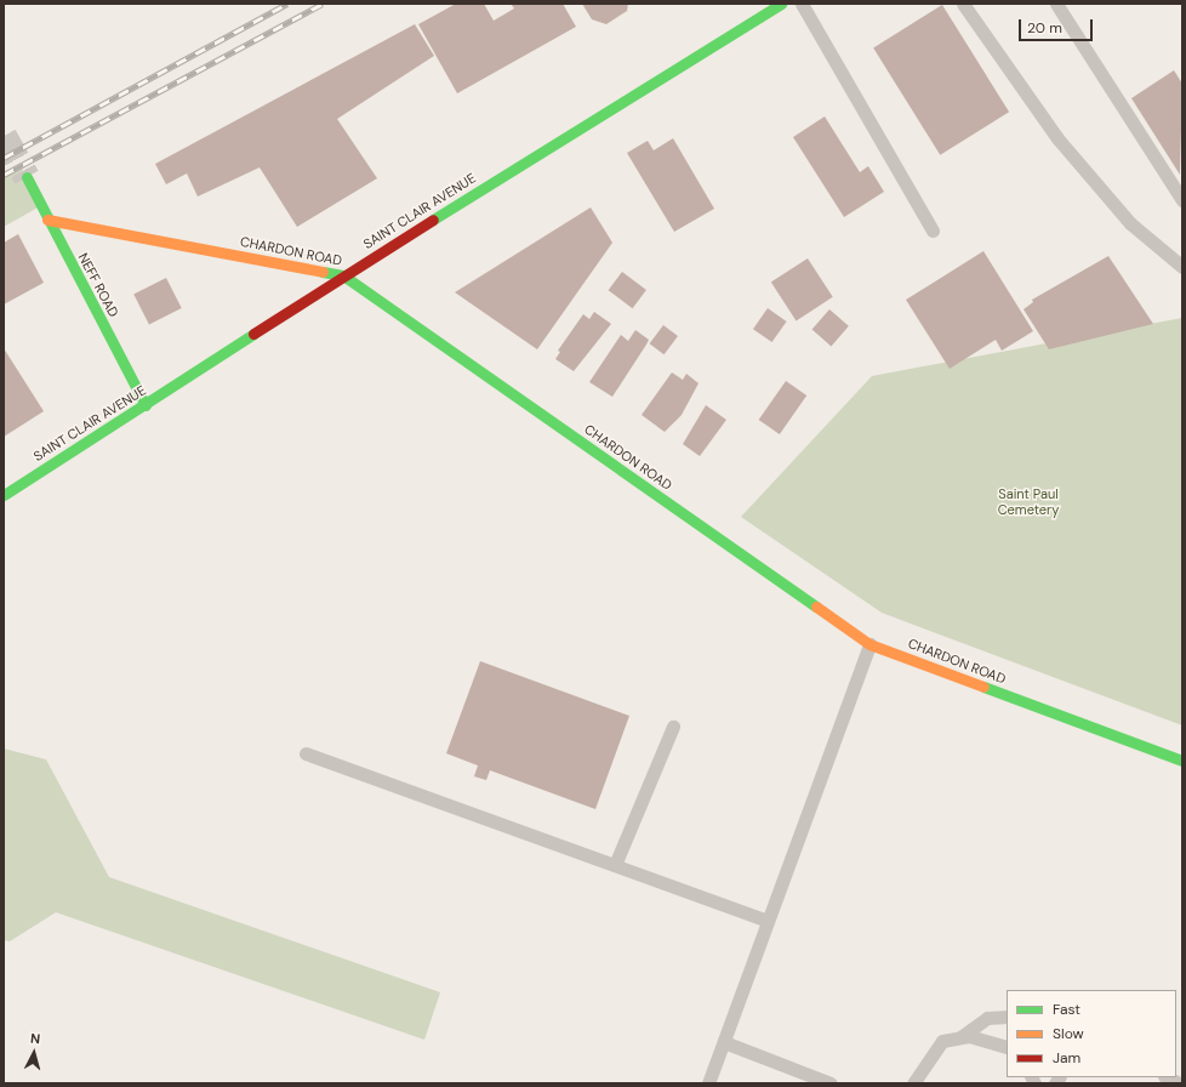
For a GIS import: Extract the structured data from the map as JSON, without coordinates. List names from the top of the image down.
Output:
{
  "streets": {
    "street": ["SAINT CLAIR AVENUE", "CHARDON ROAD", "NEFF ROAD"]
  },
  "crossings": [
    ["SAINT CLAIR AVENUE", "CHARDON ROAD"],
    ["SAINT CLAIR AVENUE", "NEFF ROAD"],
    ["CHARDON ROAD", "NEFF ROAD"]
  ],
  "parks": ["Saint Paul Cemetery"],
  "legend": ["Fast", "Slow", "Jam"],
  "scale_bar": "20 m",
  "north": "top"
}
